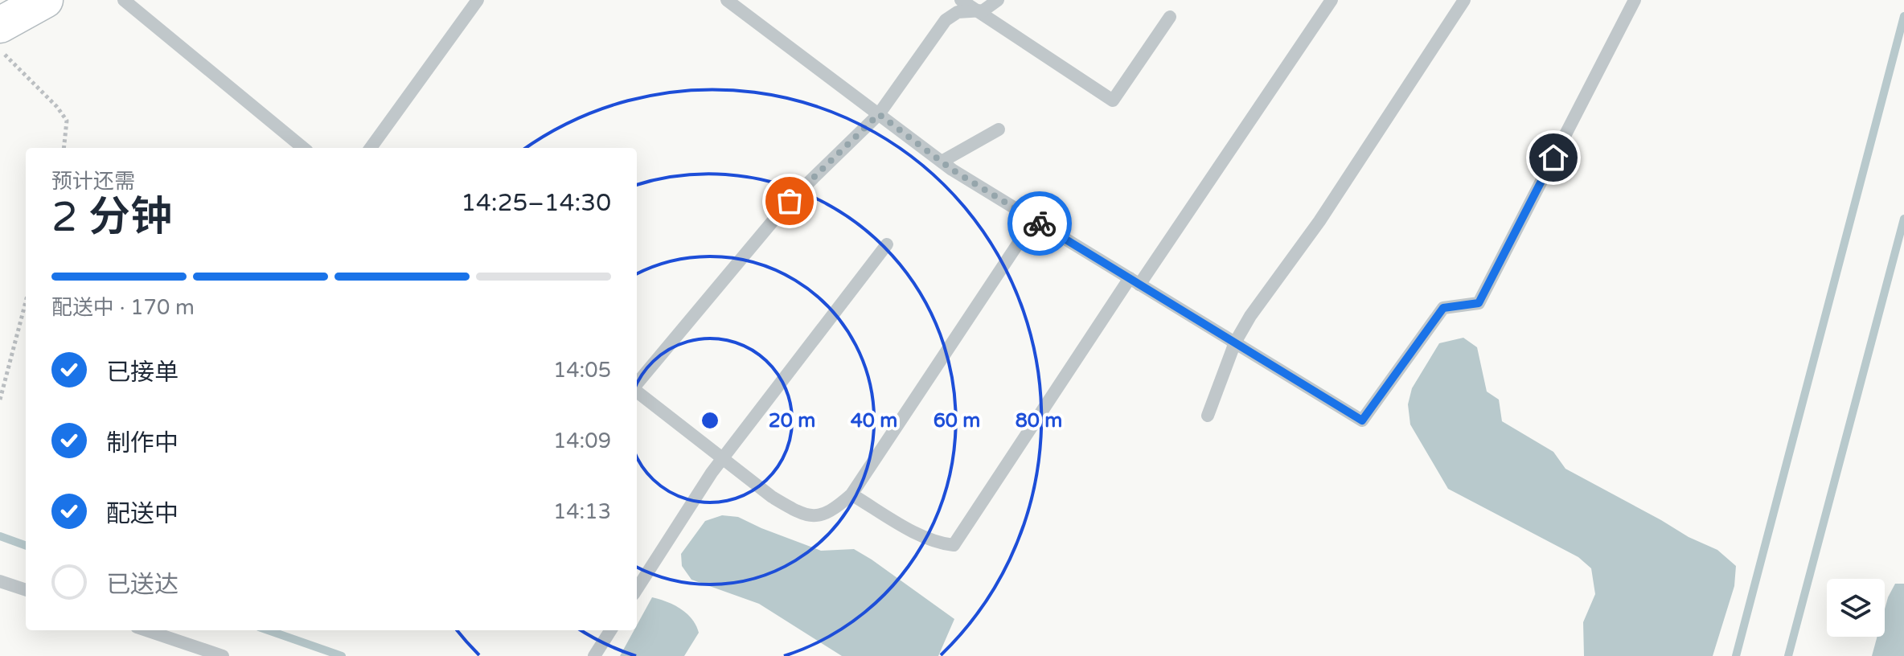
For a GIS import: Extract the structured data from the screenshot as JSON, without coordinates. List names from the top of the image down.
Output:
{
  "page": {
    "heading": ["2 分钟", "预计还需", "14:25–14:30"],
    "bar": "配送中 · 170 m",
    "list": [
      ["已接单", "14:05"],
      ["制作中", "14:09"],
      ["配送中", "14:13"],
      "已送达"
    ]
  },
  "rings": [
    "20 m",
    "40 m",
    "60 m",
    "80 m"
  ]
}
